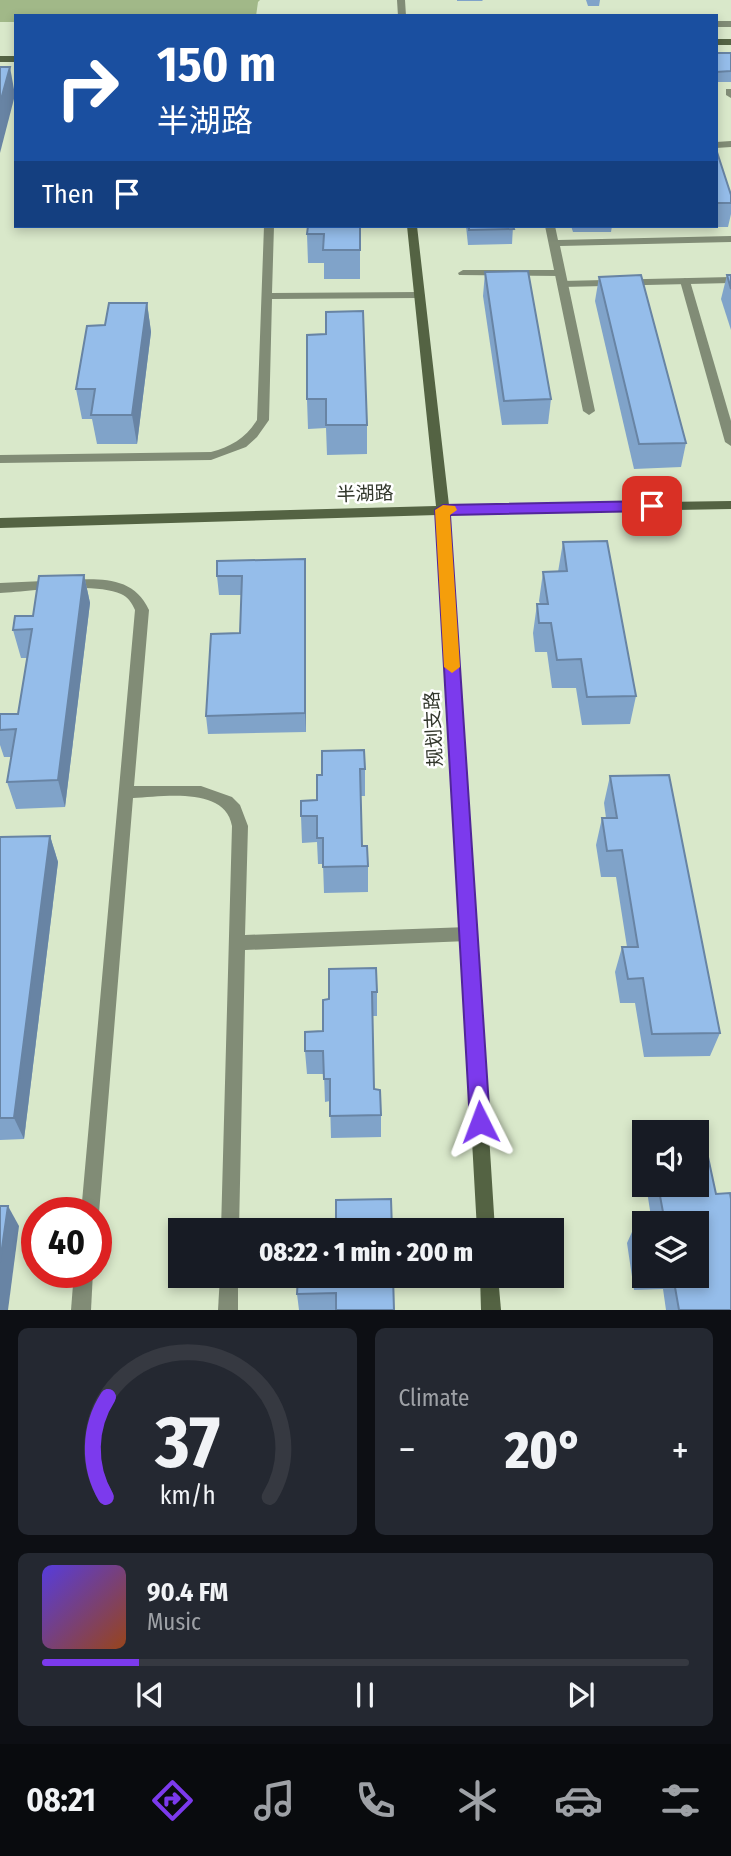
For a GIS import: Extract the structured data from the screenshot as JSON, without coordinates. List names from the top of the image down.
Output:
{
  "streets": {
    "street": ["半湖路", "规划支路"]
  },
  "crossings": [
    ["半湖路", "规划支路"]
  ],
  "page": {
    "turn": ["150 m", "半湖路"],
    "then": "Then",
    "limit": "40",
    "trip": "08:22 · 1 min · 200 m",
    "tile": "Climate",
    "heat": ["−", "20°", "+"],
    "song": ["90.4 FM", "Music"],
    "tabs": "08:21",
    "gauge": ["37", "km/h"]
  }
}
